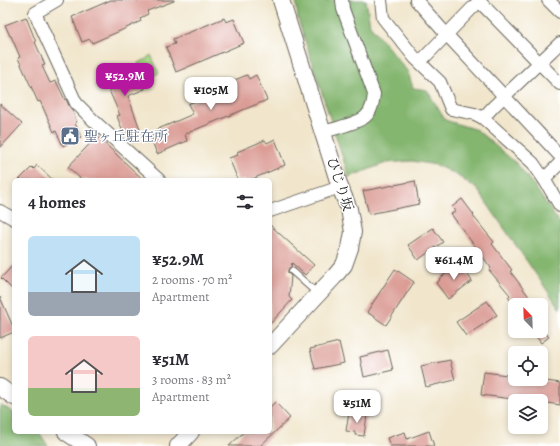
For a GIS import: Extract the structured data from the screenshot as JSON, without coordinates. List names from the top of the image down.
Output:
{
  "streets": {
    "street": ["ひじり坂"]
  },
  "places": {
    "public building": ["聖ヶ丘駐在所"]
  },
  "north": "top left",
  "page": {
    "price": [
      "¥52.9M",
      "¥105M",
      "¥61.4M",
      "¥51M"
    ],
    "heading": "4 homes",
    "list": [
      {
        "name": "¥52.9M",
        "note": "2 rooms · 70 m² · Apartment"
      },
      {
        "name": "¥51M",
        "note": "3 rooms · 83 m² · Apartment"
      }
    ]
  }
}
